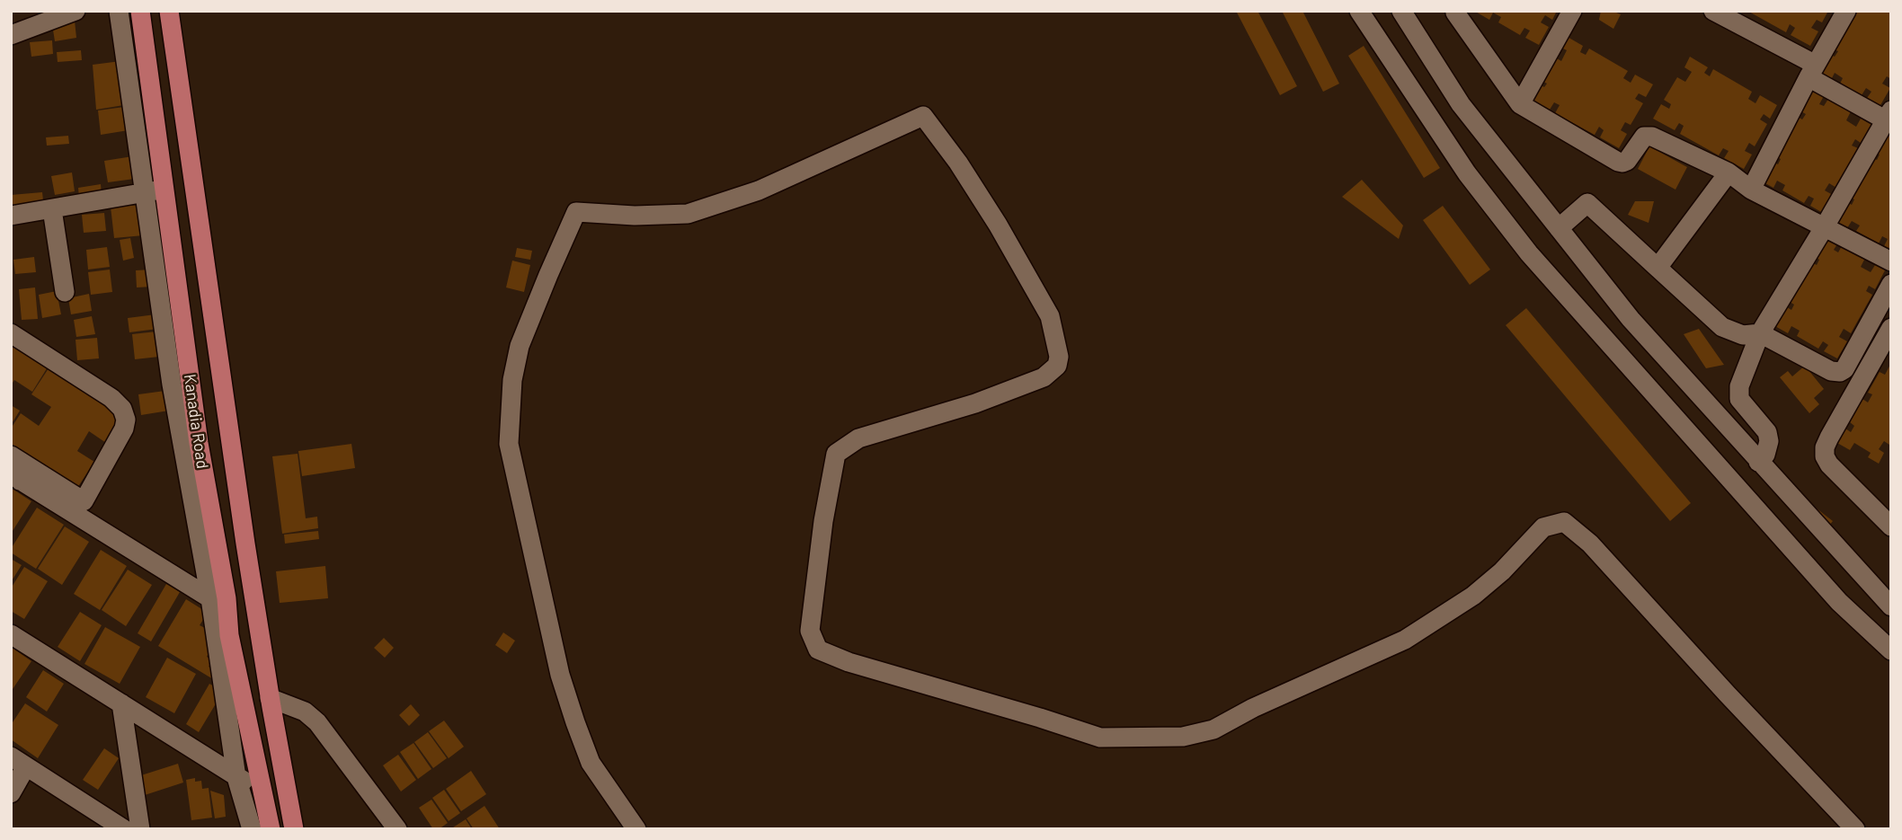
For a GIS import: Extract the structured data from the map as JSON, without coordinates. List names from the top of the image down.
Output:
{
  "streets": {
    "main road": ["Kanadia Road"]
  }
}
